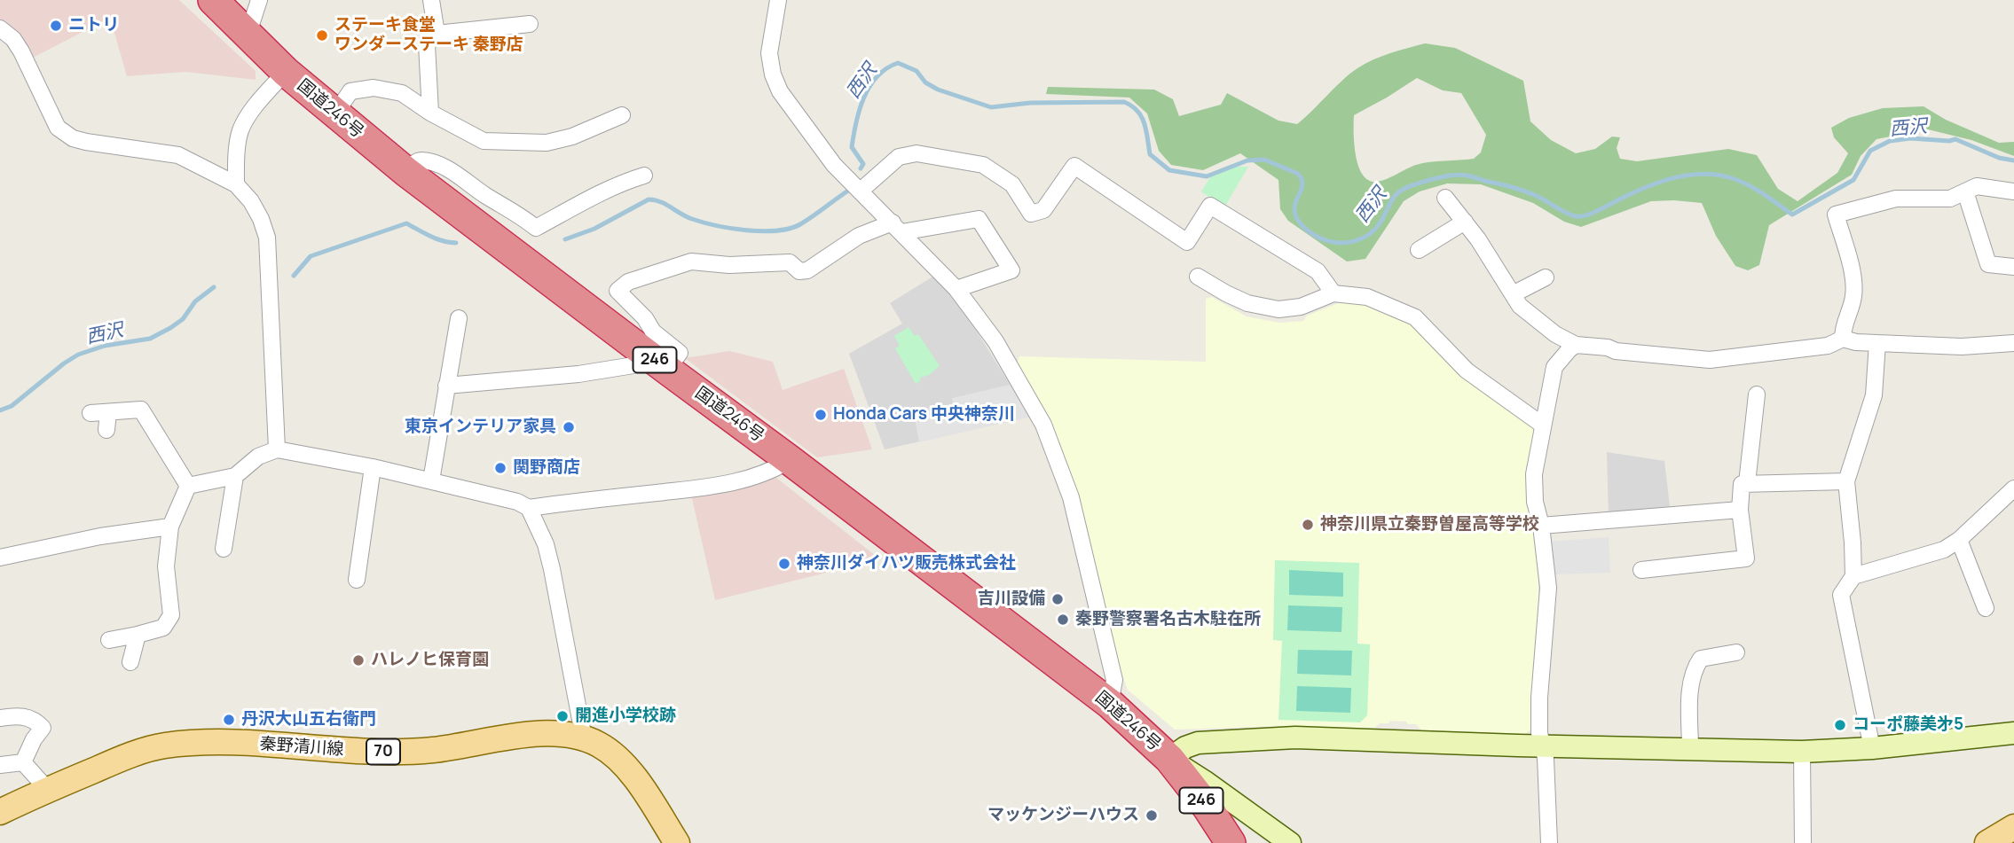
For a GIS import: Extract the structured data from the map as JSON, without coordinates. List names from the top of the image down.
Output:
{
  "streets": {
    "highway": ["国道246号", "246"],
    "main road": ["秦野清川線", "70"]
  },
  "water": ["西沢"],
  "places": [
    "ニトリ",
    "ステーキ食堂 ワンダーステーキ 秦野店",
    "Honda Cars 中央神奈川",
    "東京インテリア家具",
    "関野商店",
    "神奈川県立秦野曽屋高等学校",
    "神奈川ダイハツ販売株式会社",
    "吉川設備",
    "秦野警察署名古木駐在所",
    "ハレノヒ保育園",
    "開進小学校跡",
    "丹沢大山五右衛門",
    "コーポ藤美㐧5",
    "マッケンジーハウス"
  ]
}
